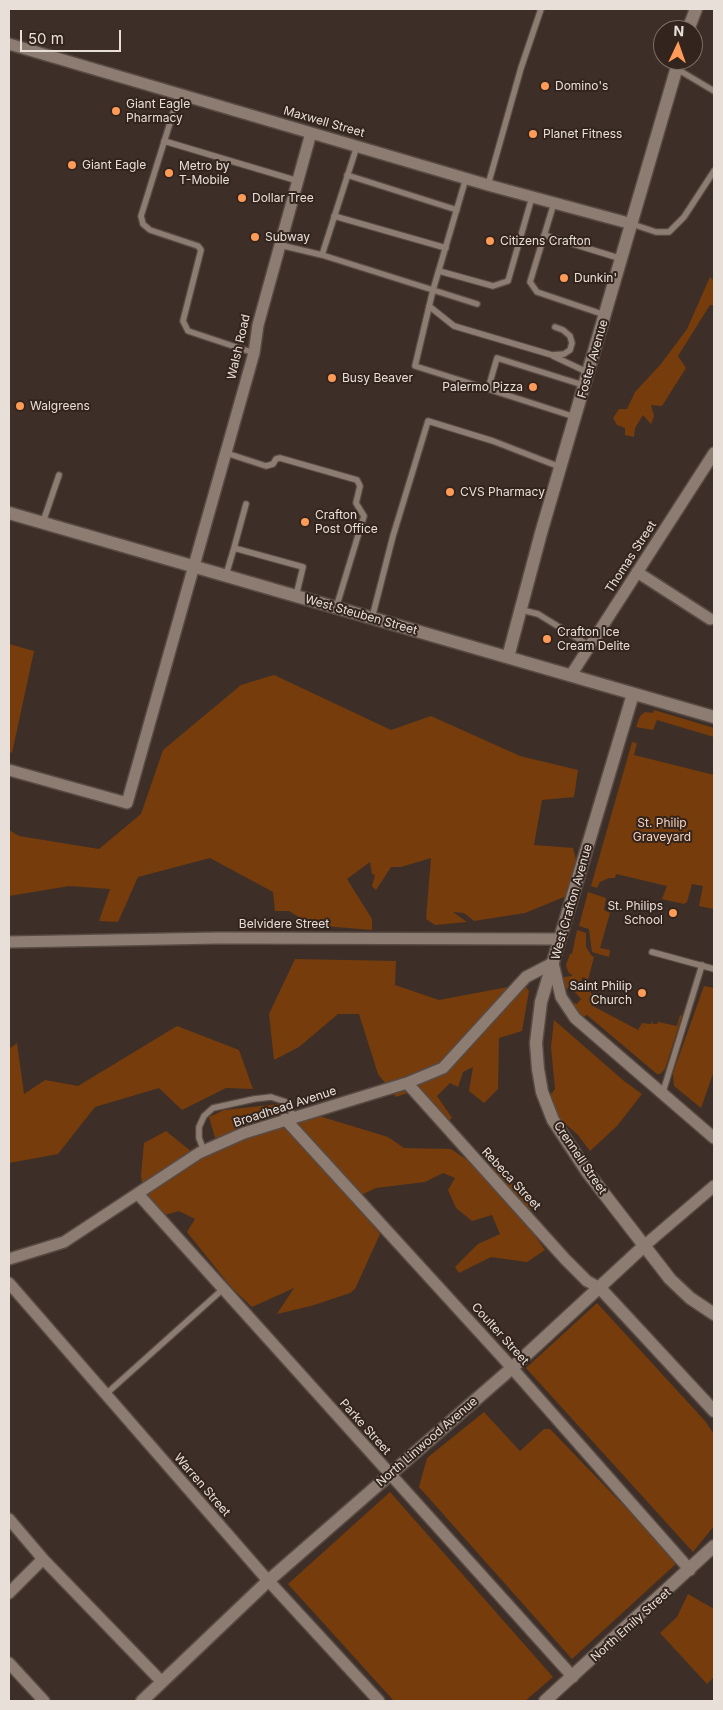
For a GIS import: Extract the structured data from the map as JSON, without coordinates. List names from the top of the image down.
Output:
{
  "streets": {
    "street": [
      "Maxwell Street",
      "Walsh Road",
      "Foster Avenue",
      "Thomas Street",
      "West Steuben Street",
      "West Crafton Avenue",
      "Belvidere Street",
      "Broadhead Avenue",
      "Crennell Street",
      "Rebeca Street",
      "Coulter Street",
      "Parke Street",
      "North Linwood Avenue",
      "Warren Street",
      "North Emily Street"
    ]
  },
  "crossings": [
    ["Maxwell Street", "Walsh Road"],
    ["Maxwell Street", "Foster Avenue"],
    ["Walsh Road", "West Steuben Street"],
    ["Foster Avenue", "West Steuben Street"],
    ["Thomas Street", "West Steuben Street"],
    ["West Steuben Street", "West Crafton Avenue"],
    ["West Crafton Avenue", "Belvidere Street"],
    ["West Crafton Avenue", "Broadhead Avenue"],
    ["West Crafton Avenue", "Crennell Street"],
    ["Broadhead Avenue", "Crennell Street"],
    ["Broadhead Avenue", "Rebeca Street"],
    ["Broadhead Avenue", "Coulter Street"],
    ["Broadhead Avenue", "Parke Street"],
    ["Crennell Street", "North Linwood Avenue"],
    ["Rebeca Street", "North Linwood Avenue"],
    ["Coulter Street", "North Linwood Avenue"],
    ["Coulter Street", "North Emily Street"],
    ["Parke Street", "North Linwood Avenue"],
    ["Parke Street", "North Emily Street"],
    ["North Linwood Avenue", "Warren Street"]
  ],
  "parks": ["St. Philip Graveyard"],
  "places": [
    "Domino's",
    "Giant Eagle Pharmacy",
    "Planet Fitness",
    "Giant Eagle",
    "Metro by T-Mobile",
    "Dollar Tree",
    "Subway",
    "Citizens Crafton",
    "Dunkin'",
    "Busy Beaver",
    "Palermo Pizza",
    "Walgreens",
    "CVS Pharmacy",
    "Crafton Post Office",
    "Crafton Ice Cream Delite",
    "St. Philips School",
    "Saint Philip Church"
  ],
  "scale_bar": "50 m",
  "north": "top"
}
